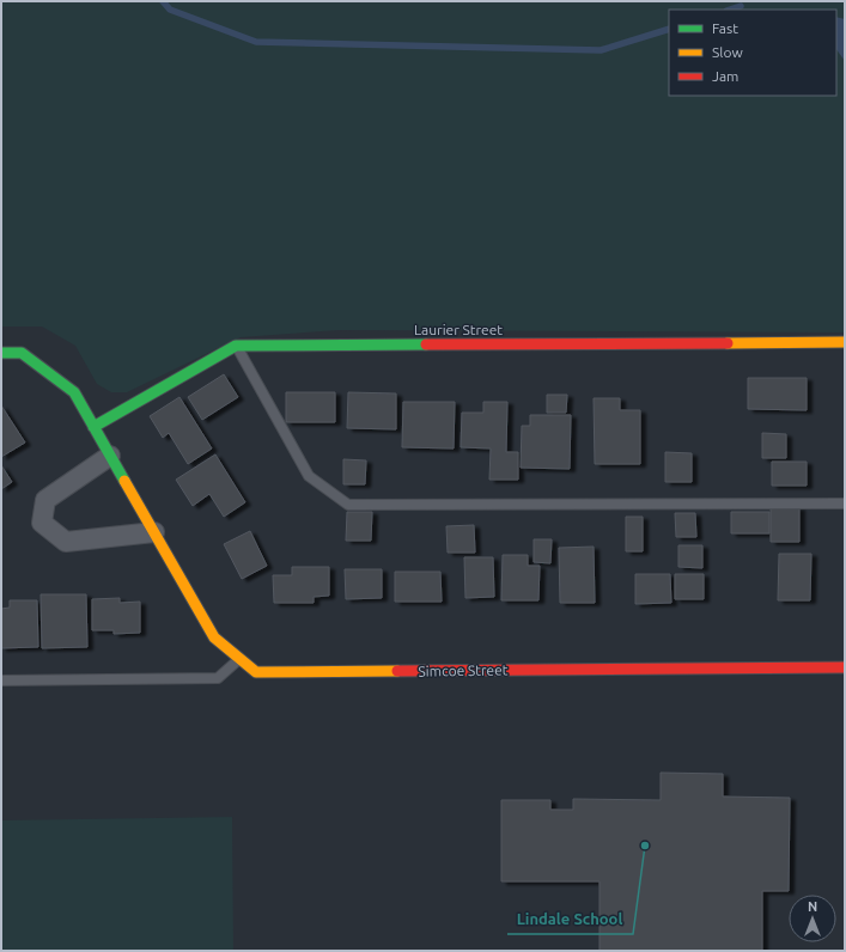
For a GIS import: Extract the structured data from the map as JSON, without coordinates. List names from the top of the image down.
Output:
{
  "streets": {
    "street": ["Laurier Street", "Simcoe Street"]
  },
  "crossings": [
    ["Laurier Street", "Simcoe Street"]
  ],
  "places": ["Lindale School"],
  "legend": ["Fast", "Slow", "Jam"],
  "north": "top"
}
